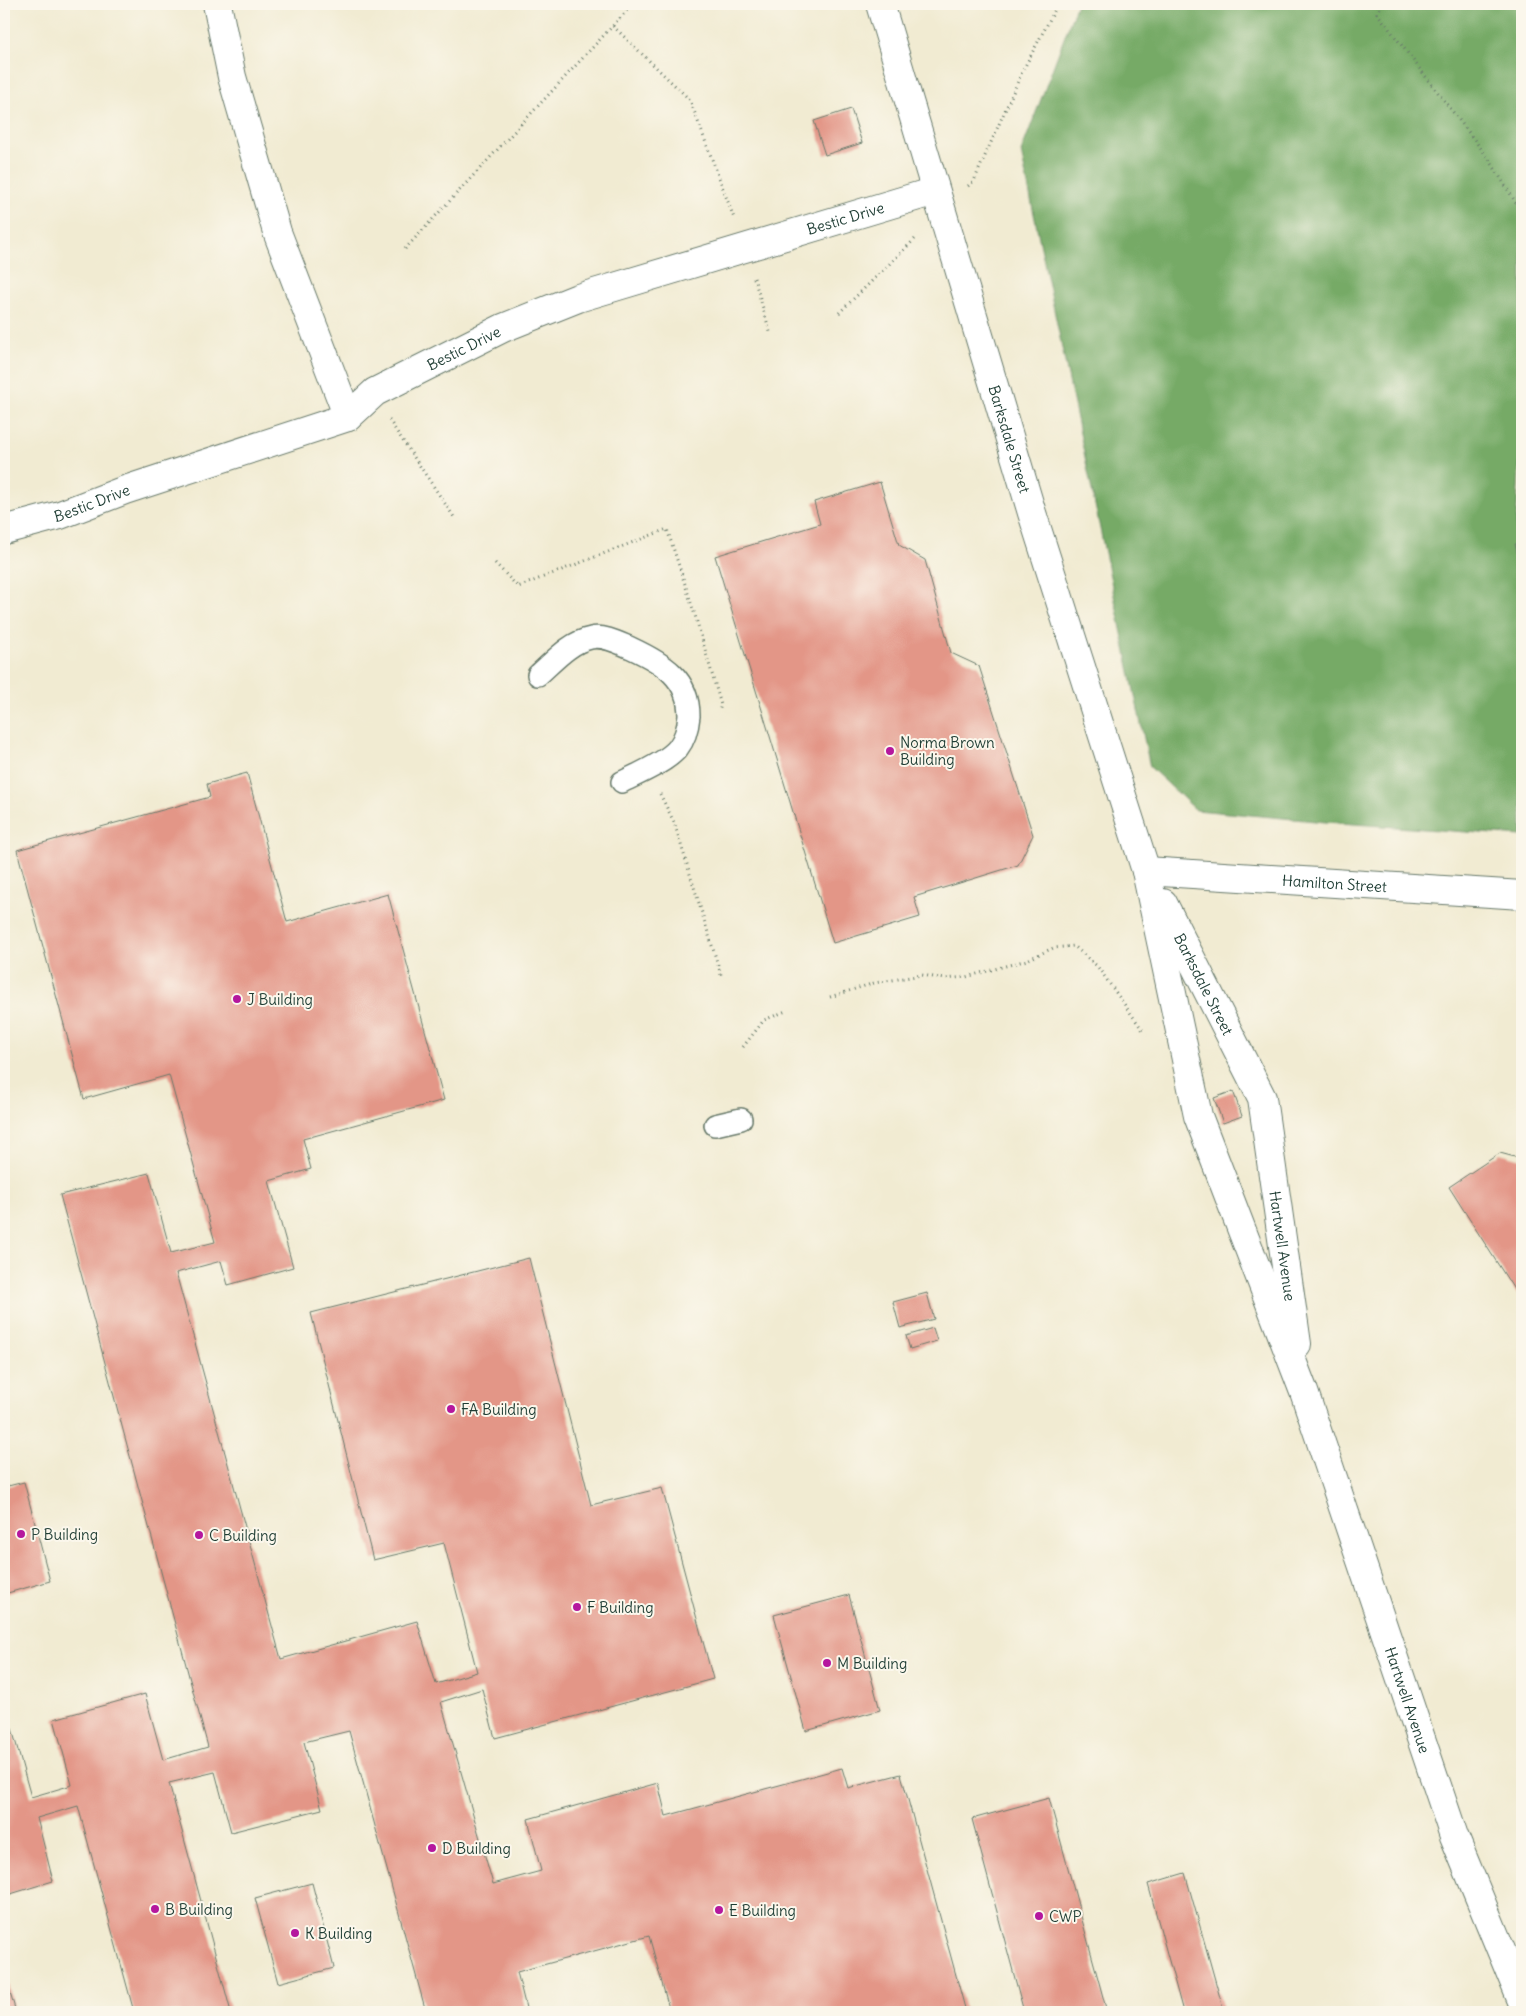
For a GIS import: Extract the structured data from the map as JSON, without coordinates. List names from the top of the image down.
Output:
{
  "streets": {
    "street": [
      "Bestic Drive",
      "Barksdale Street",
      "Hamilton Street",
      "Hartwell Avenue"
    ]
  },
  "crossings": [
    ["Bestic Drive", "Barksdale Street"],
    ["Barksdale Street", "Hamilton Street"],
    ["Barksdale Street", "Hartwell Avenue"]
  ],
  "places": [
    "Norma Brown Building",
    "J Building",
    "FA Building",
    "P Building",
    "C Building",
    "F Building",
    "M Building",
    "D Building",
    "B Building",
    "E Building",
    "CWP",
    "K Building"
  ]
}
